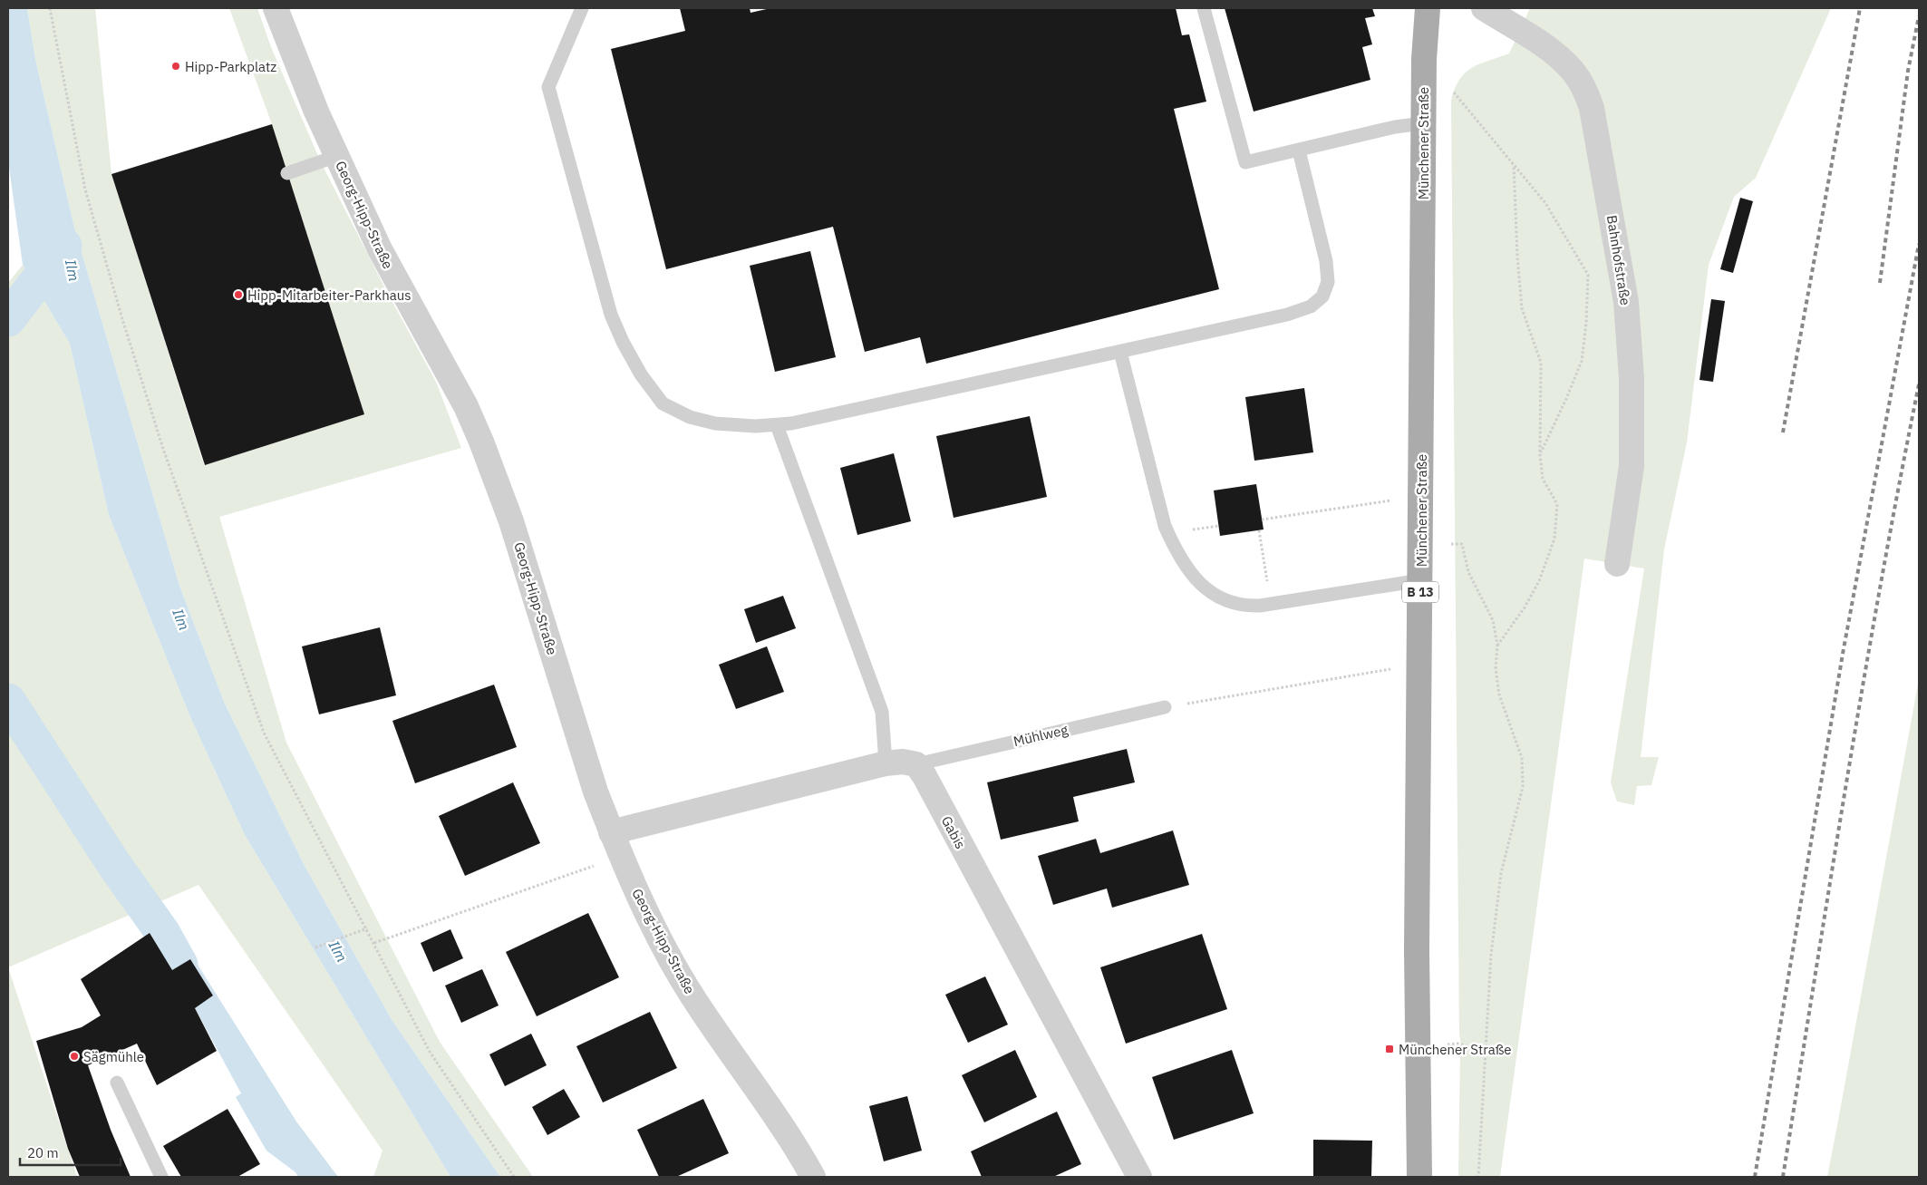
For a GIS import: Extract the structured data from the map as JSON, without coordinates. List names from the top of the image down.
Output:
{
  "streets": {
    "main road": ["Münchener Straße", "B 13"],
    "street": ["Georg-Hipp-Straße", "Bahnhofstraße", "Gabis"],
    "lane": ["Mühlweg"]
  },
  "crossings": [
    ["Mühlweg", "Gabis"]
  ],
  "water": ["Ilm"],
  "places": {
    "other": ["Hipp-Parkplatz", "Hipp-Mitarbeiter-Parkhaus", "Sägmühle"],
    "transit": ["Münchener Straße"]
  },
  "scale_bar": "20 m"
}
